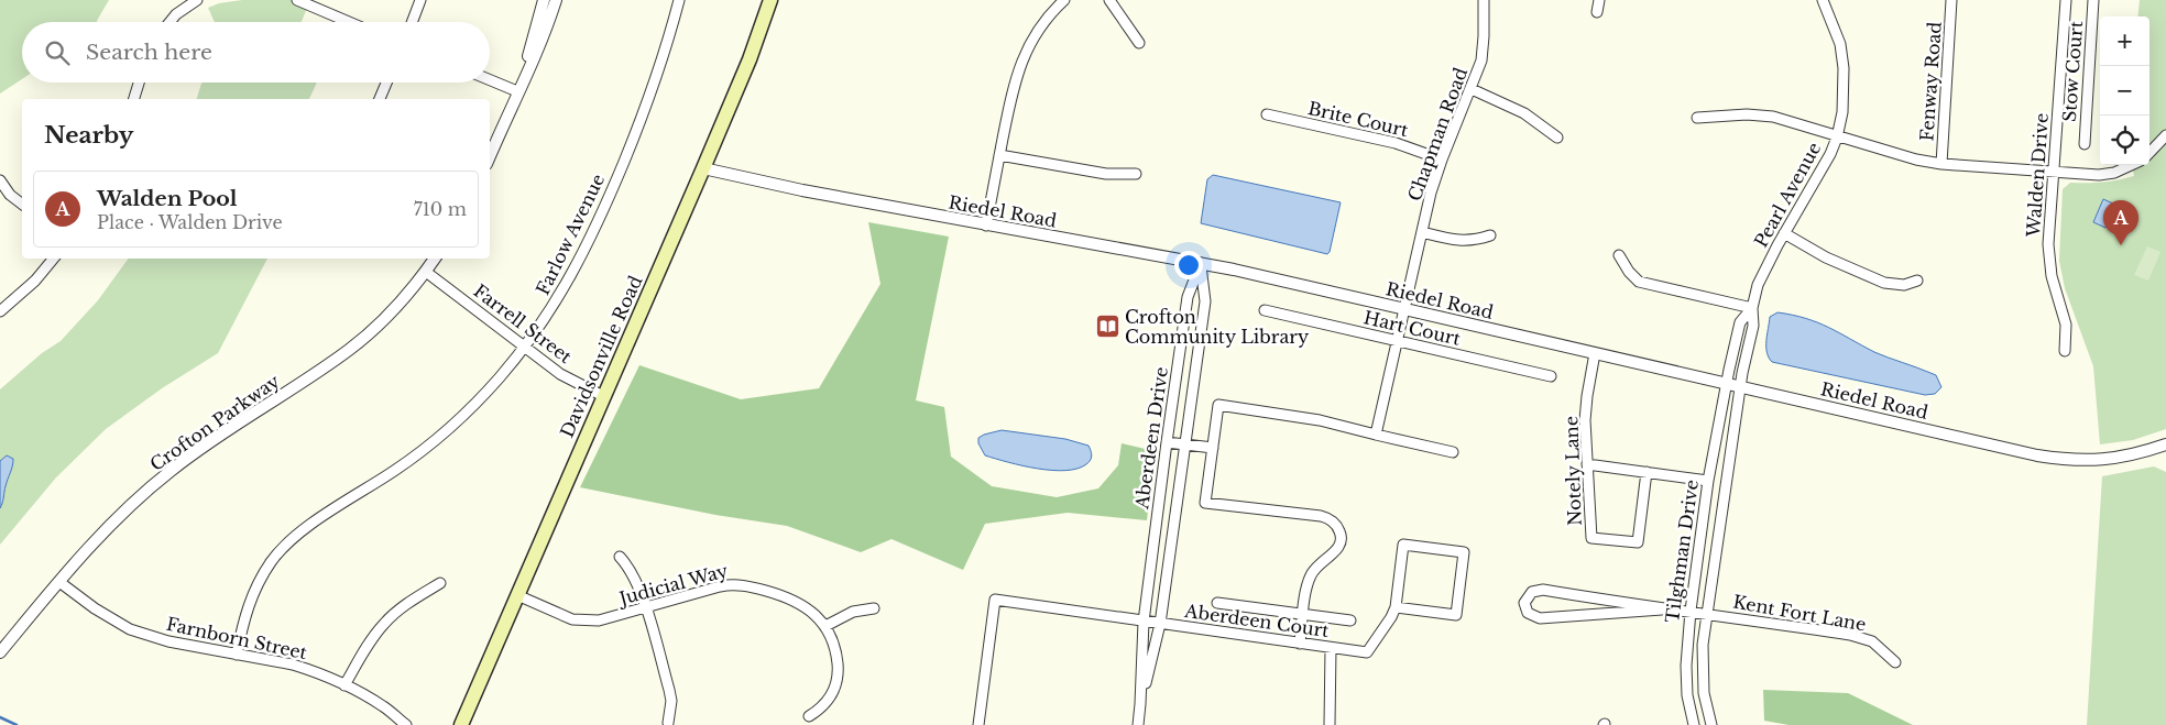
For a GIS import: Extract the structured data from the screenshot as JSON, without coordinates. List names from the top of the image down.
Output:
{
  "streets": {
    "main road": ["Davidsonville Road"],
    "street": [
      "Stow Court",
      "Fenway Road",
      "Brite Court",
      "Chapman Road",
      "Walden Drive",
      "Pearl Avenue",
      "Riedel Road",
      "Farlow Avenue",
      "Farrell Street",
      "Hart Court",
      "Crofton Parkway",
      "Aberdeen Drive",
      "Notely Lane",
      "Tilghman Drive",
      "Judicial Way",
      "Kent Fort Lane",
      "Aberdeen Court",
      "Farnborn Street"
    ]
  },
  "crossings": [
    ["Brite Court", "Chapman Road"],
    ["Chapman Road", "Riedel Road"],
    ["Chapman Road", "Hart Court"],
    ["Pearl Avenue", "Riedel Road"],
    ["Pearl Avenue", "Tilghman Drive"],
    ["Riedel Road", "Davidsonville Road"],
    ["Riedel Road", "Aberdeen Drive"],
    ["Riedel Road", "Notely Lane"],
    ["Riedel Road", "Tilghman Drive"],
    ["Farlow Avenue", "Farrell Street"],
    ["Farlow Avenue", "Farnborn Street"],
    ["Farrell Street", "Davidsonville Road"],
    ["Farrell Street", "Crofton Parkway"],
    ["Davidsonville Road", "Judicial Way"],
    ["Crofton Parkway", "Farnborn Street"],
    ["Aberdeen Drive", "Aberdeen Court"],
    ["Tilghman Drive", "Kent Fort Lane"]
  ],
  "places": {
    "library": ["Crofton Community Library"]
  },
  "page": {
    "map_buttons": ["+", "−"],
    "search": "Search here",
    "heading": "Nearby",
    "list": [
      {
        "mark": "A",
        "name": "Walden Pool",
        "note": "Place · Walden Drive",
        "value": "710 m"
      }
    ],
    "pins": "A"
  }
}
